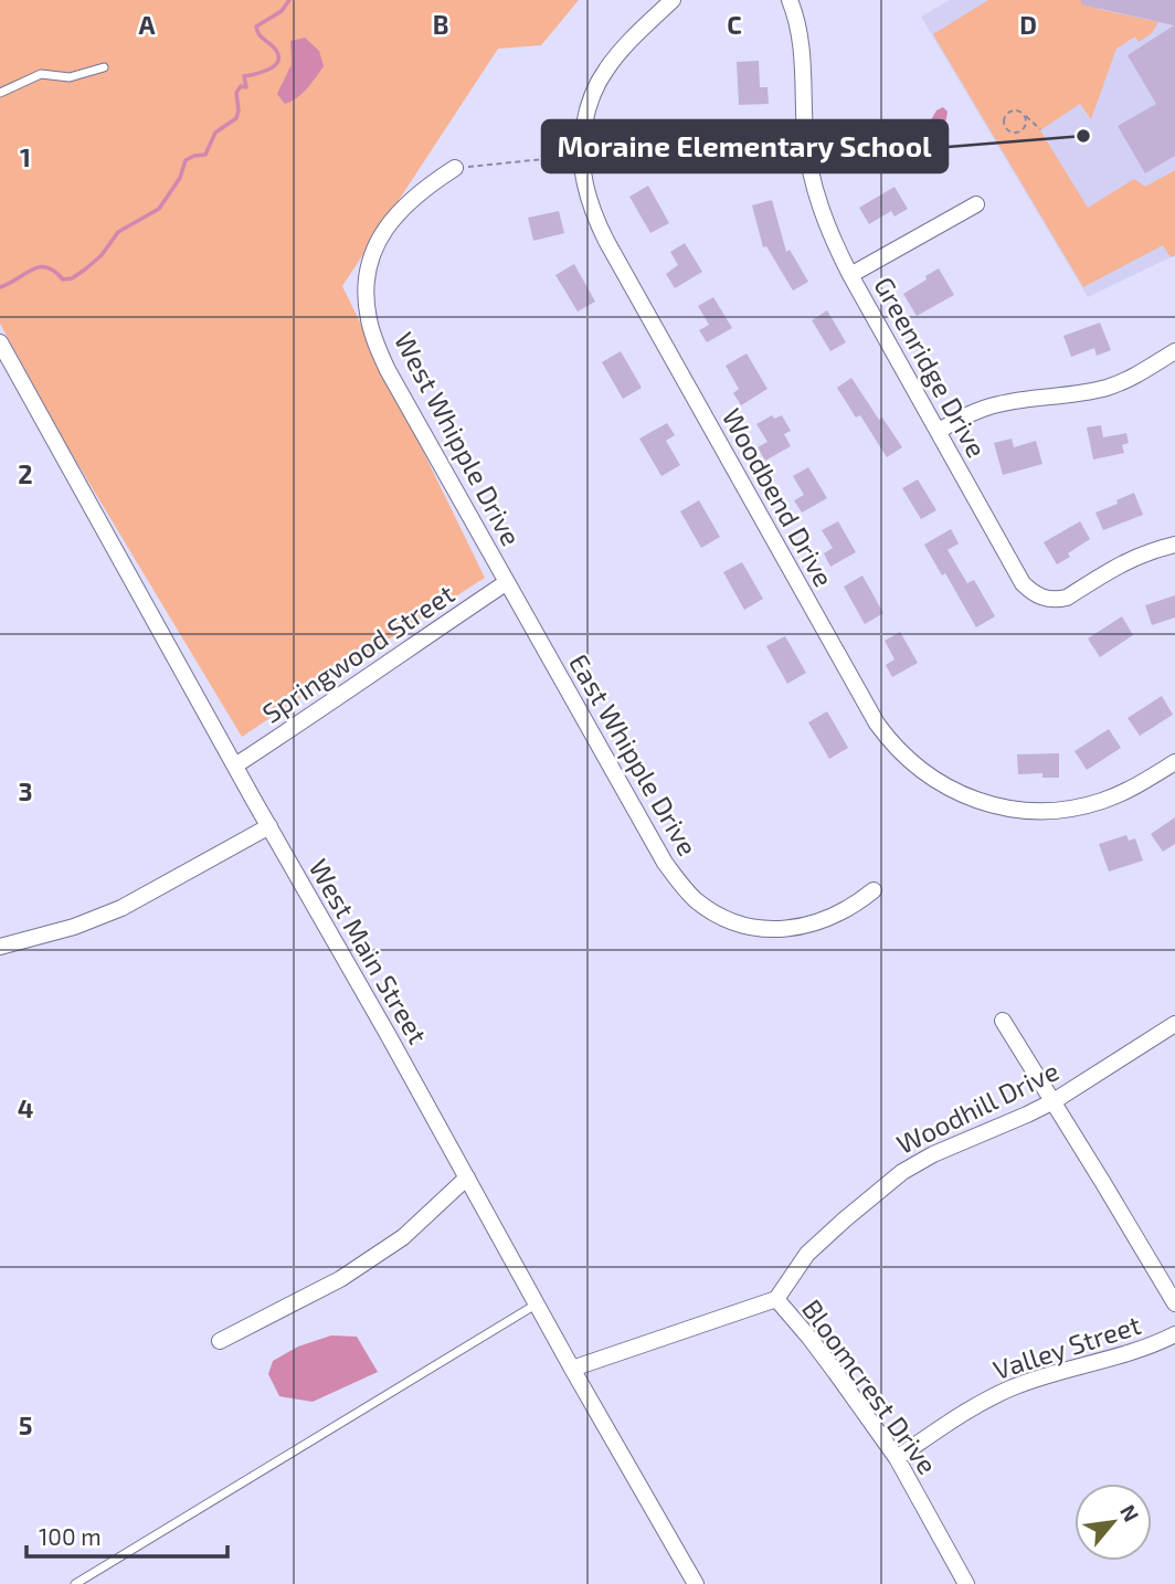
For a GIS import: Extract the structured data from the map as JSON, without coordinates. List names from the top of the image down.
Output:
{
  "streets": {
    "street": [
      "Greenridge Drive",
      "West Whipple Drive",
      "Woodbend Drive",
      "Springwood Street",
      "East Whipple Drive",
      "West Main Street",
      "Woodhill Drive",
      "Valley Street",
      "Bloomcrest Drive"
    ]
  },
  "crossings": [
    ["West Whipple Drive", "Springwood Street"],
    ["West Whipple Drive", "East Whipple Drive"],
    ["Springwood Street", "East Whipple Drive"],
    ["Springwood Street", "West Main Street"],
    ["Woodhill Drive", "Bloomcrest Drive"],
    ["Valley Street", "Bloomcrest Drive"]
  ],
  "places": ["Moraine Elementary School"],
  "scale_bar": "100 m",
  "north": "top right",
  "grid": {
    "columns": [
      "A",
      "B",
      "C",
      "D"
    ],
    "rows": [
      "1",
      "2",
      "3",
      "4",
      "5"
    ]
  }
}
